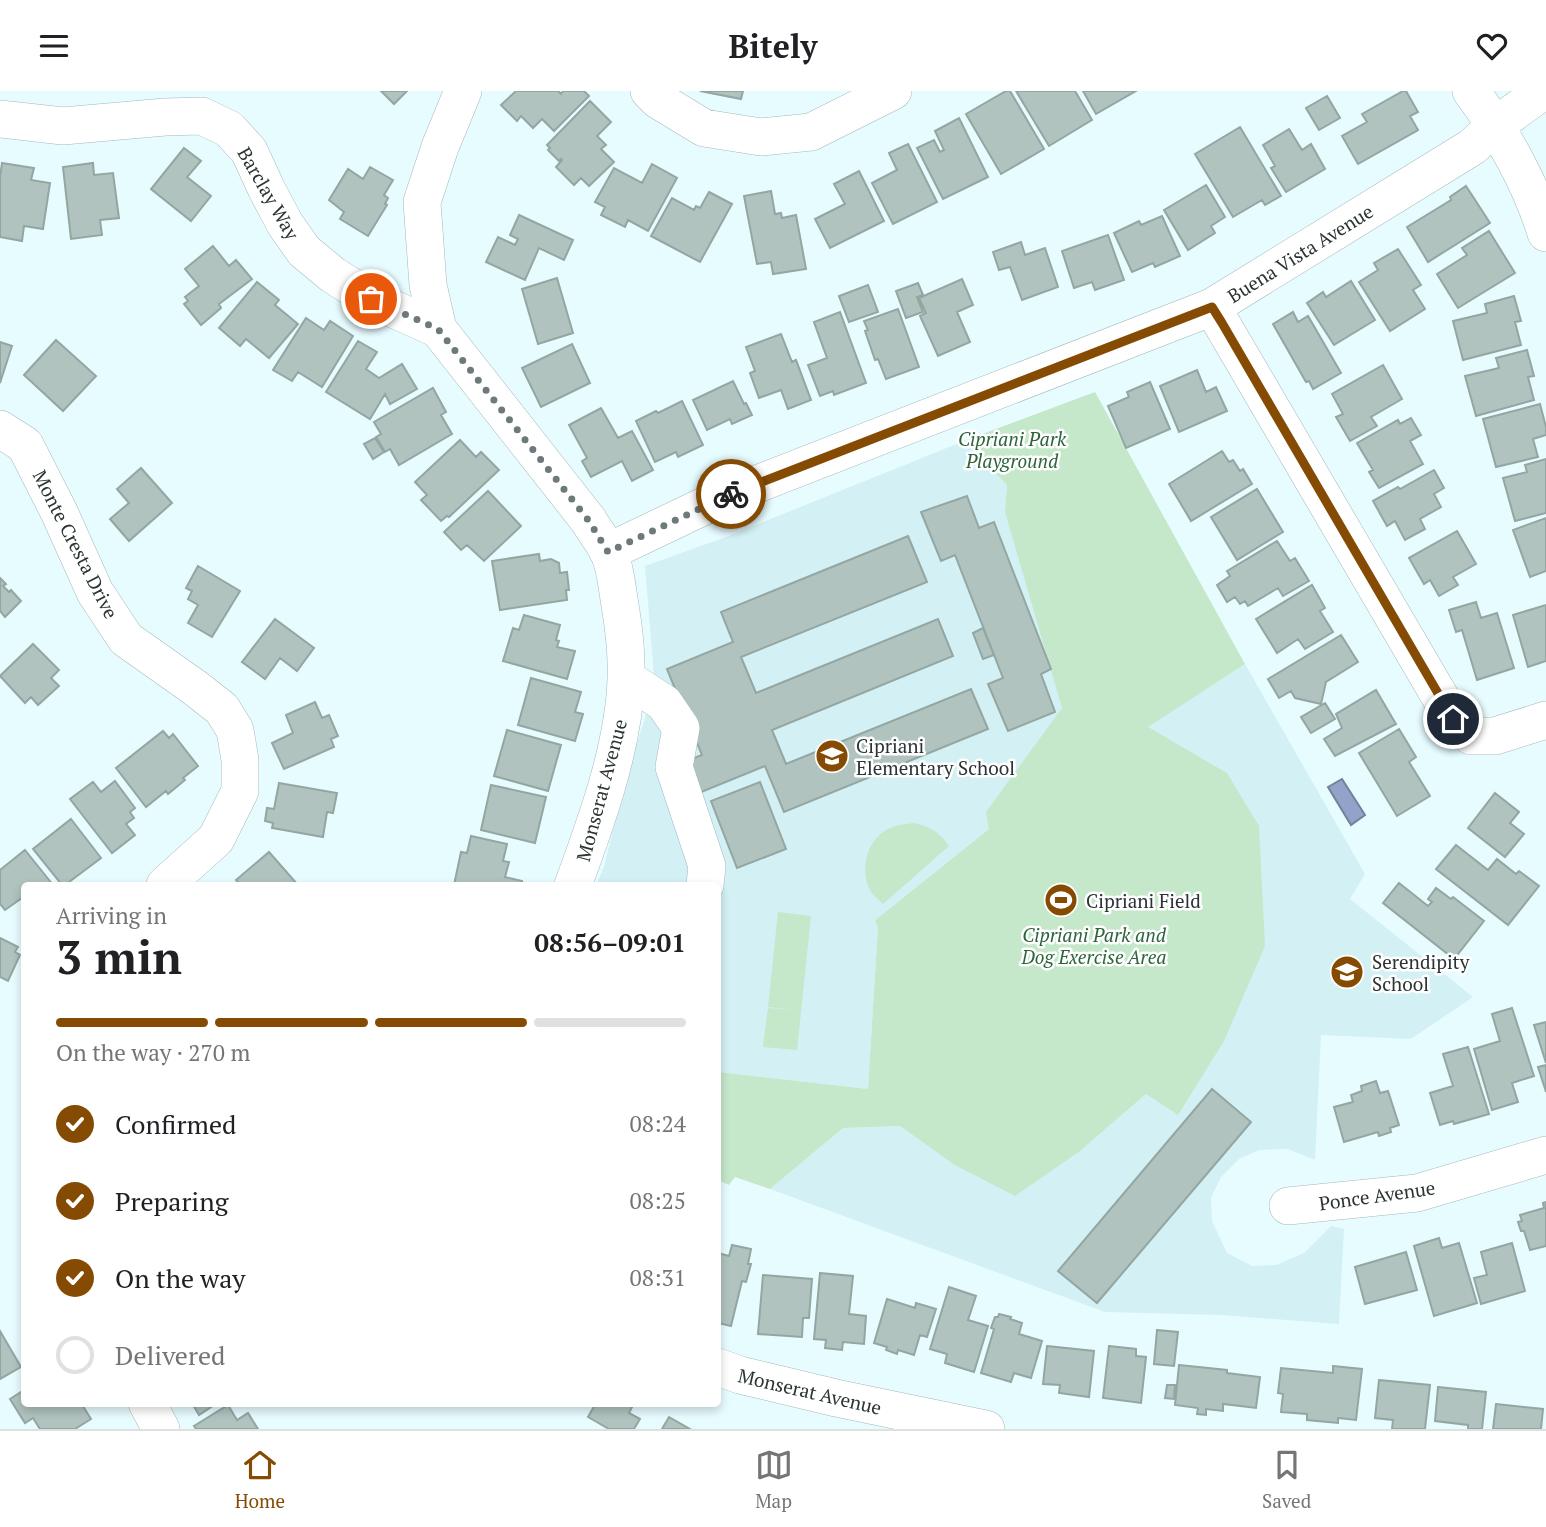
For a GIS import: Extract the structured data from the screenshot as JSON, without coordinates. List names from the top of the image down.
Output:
{
  "streets": {
    "street": [
      "Barclay Way",
      "Buena Vista Avenue",
      "Monte Cresta Drive",
      "Monserat Avenue",
      "Ponce Avenue"
    ]
  },
  "crossings": [
    ["Barclay Way", "Monserat Avenue"],
    ["Buena Vista Avenue", "Monserat Avenue"]
  ],
  "parks": ["Cipriani Park Playground", "Cipriani Park and Dog Exercise Area"],
  "places": {
    "school or university": ["Cipriani Elementary School", "Serendipity School"],
    "sports": ["Cipriani Field"]
  },
  "page": {
    "header": "Bitely",
    "heading": ["3 min", "Arriving in", "08:56–09:01"],
    "bar": "On the way · 270 m",
    "list": [
      ["Confirmed", "08:24"],
      ["Preparing", "08:25"],
      ["On the way", "08:31"],
      "Delivered"
    ],
    "tabs": ["Home", "Map", "Saved"]
  }
}
